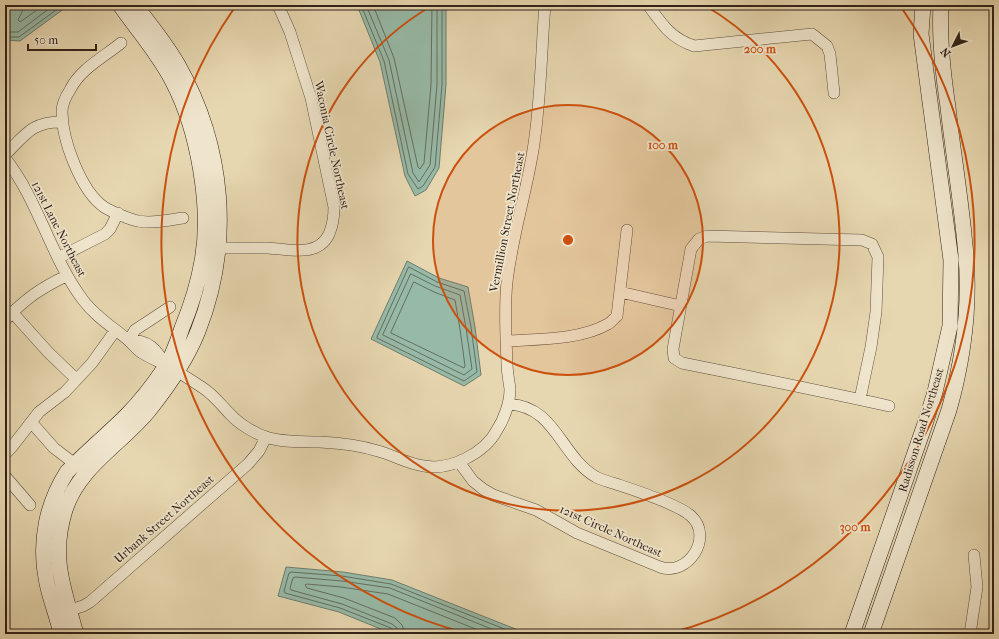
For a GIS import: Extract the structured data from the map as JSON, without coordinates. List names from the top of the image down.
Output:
{
  "streets": {
    "main road": ["Radisson Road Northeast"],
    "street": [
      "Waconia Circle Northeast",
      "Vermillion Street Northeast",
      "121st Lane Northeast",
      "Urbank Street Northeast",
      "121st Circle Northeast"
    ]
  },
  "crossings": [
    ["Vermillion Street Northeast", "121st Lane Northeast"],
    ["Vermillion Street Northeast", "Urbank Street Northeast"],
    ["Vermillion Street Northeast", "121st Circle Northeast"]
  ],
  "scale_bar": "50 m",
  "north": "bottom left",
  "rings": ["200 m", "100 m", "300 m"]
}
